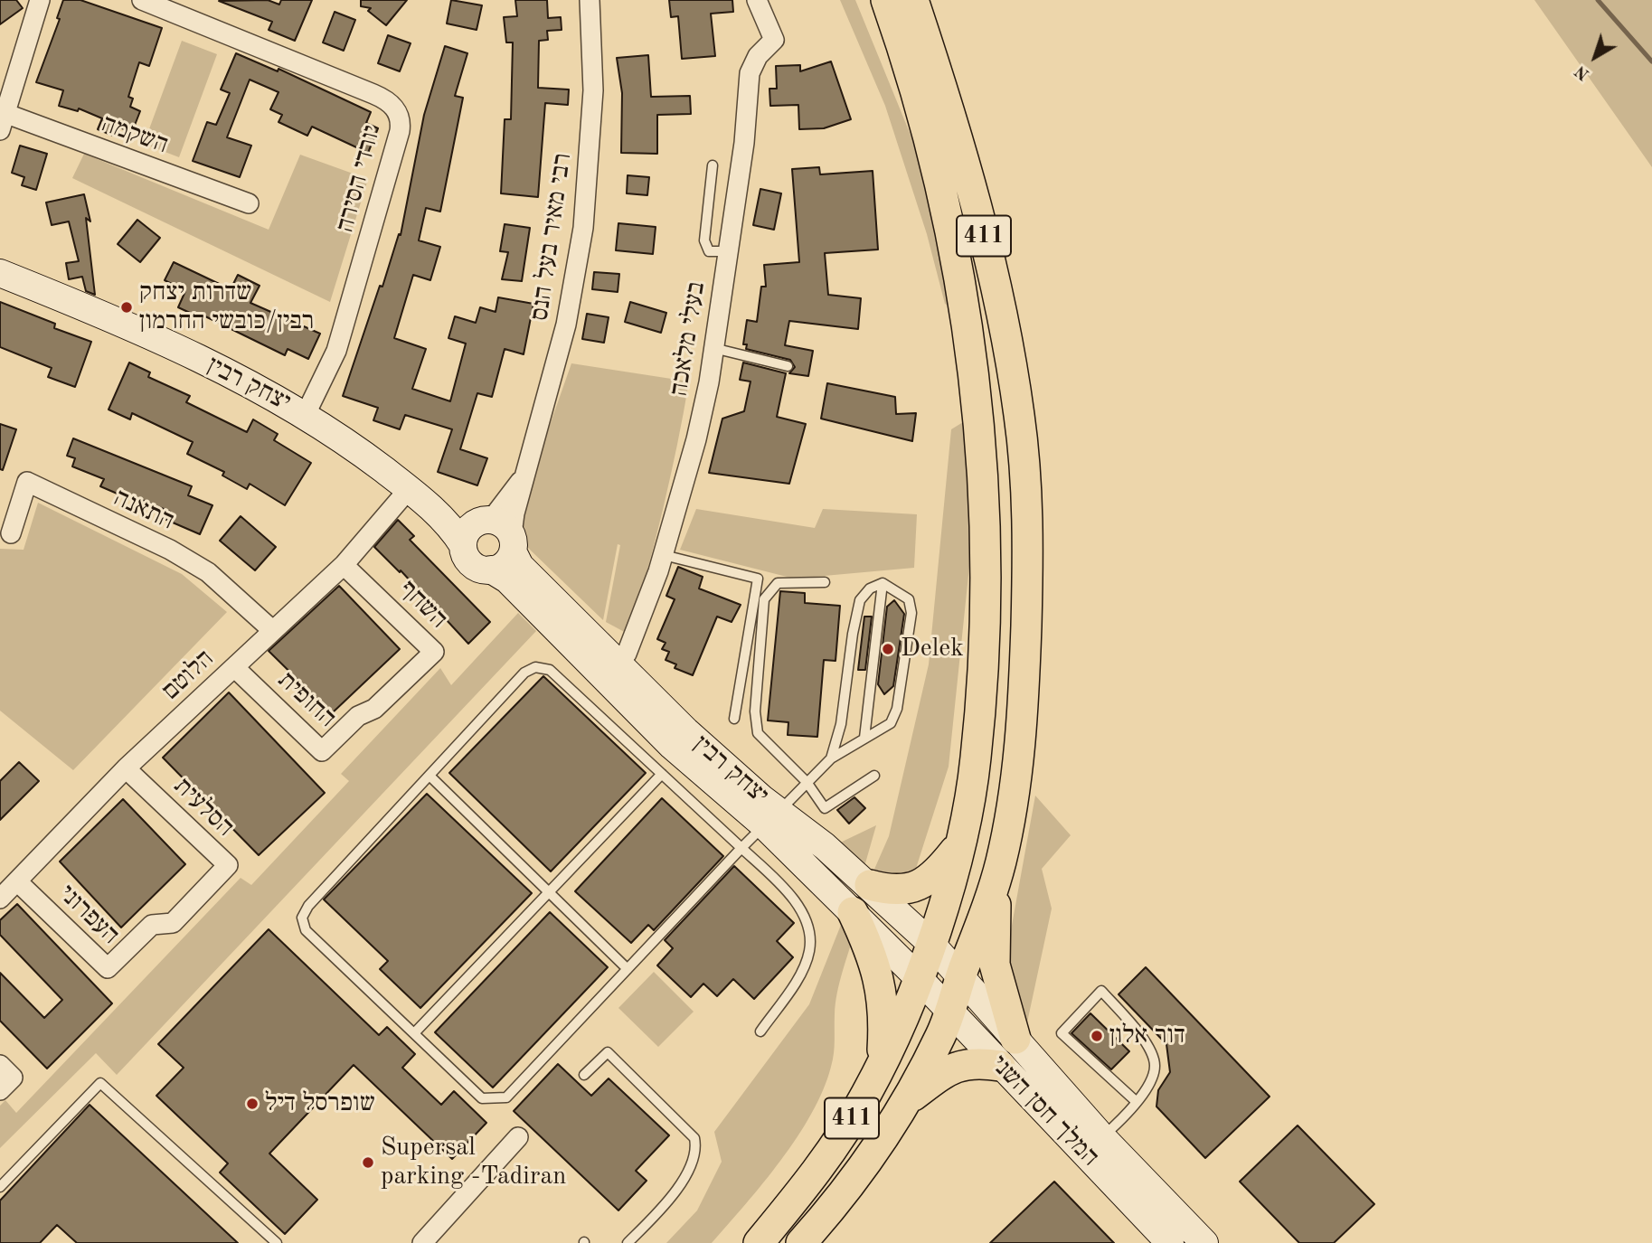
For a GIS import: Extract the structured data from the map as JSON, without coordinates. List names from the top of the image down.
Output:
{
  "streets": {
    "main road": ["411"],
    "street": [
      "השקמה",
      "יורדי הסירה",
      "רבי מאיר בעל הנס",
      "בעלי מלאכה",
      "יצחק רבין",
      "התאנה",
      "השחף",
      "הלוטם",
      "החופית",
      "הסלעית",
      "העפרוני",
      "המלך חסן השני"
    ]
  },
  "crossings": [
    ["יורדי הסירה", "יצחק רבין"],
    ["411", "יצחק רבין"],
    ["411", "המלך חסן השני"],
    ["רבי מאיר בעל הנס", "יצחק רבין"],
    ["בעלי מלאכה", "יצחק רבין"],
    ["יצחק רבין", "הלוטם"],
    ["יצחק רבין", "המלך חסן השני"],
    ["התאנה", "הלוטם"],
    ["השחף", "הלוטם"],
    ["השחף", "החופית"],
    ["הלוטם", "החופית"],
    ["הלוטם", "הסלעית"],
    ["הלוטם", "העפרוני"],
    ["הסלעית", "העפרוני"]
  ],
  "places": [
    "שדרות יצחק רבין/כובשי החרמון",
    "Delek",
    "דור אלון",
    "שופרסל דיל",
    "Supersal parking -Tadiran"
  ],
  "north": "bottom left"
}
